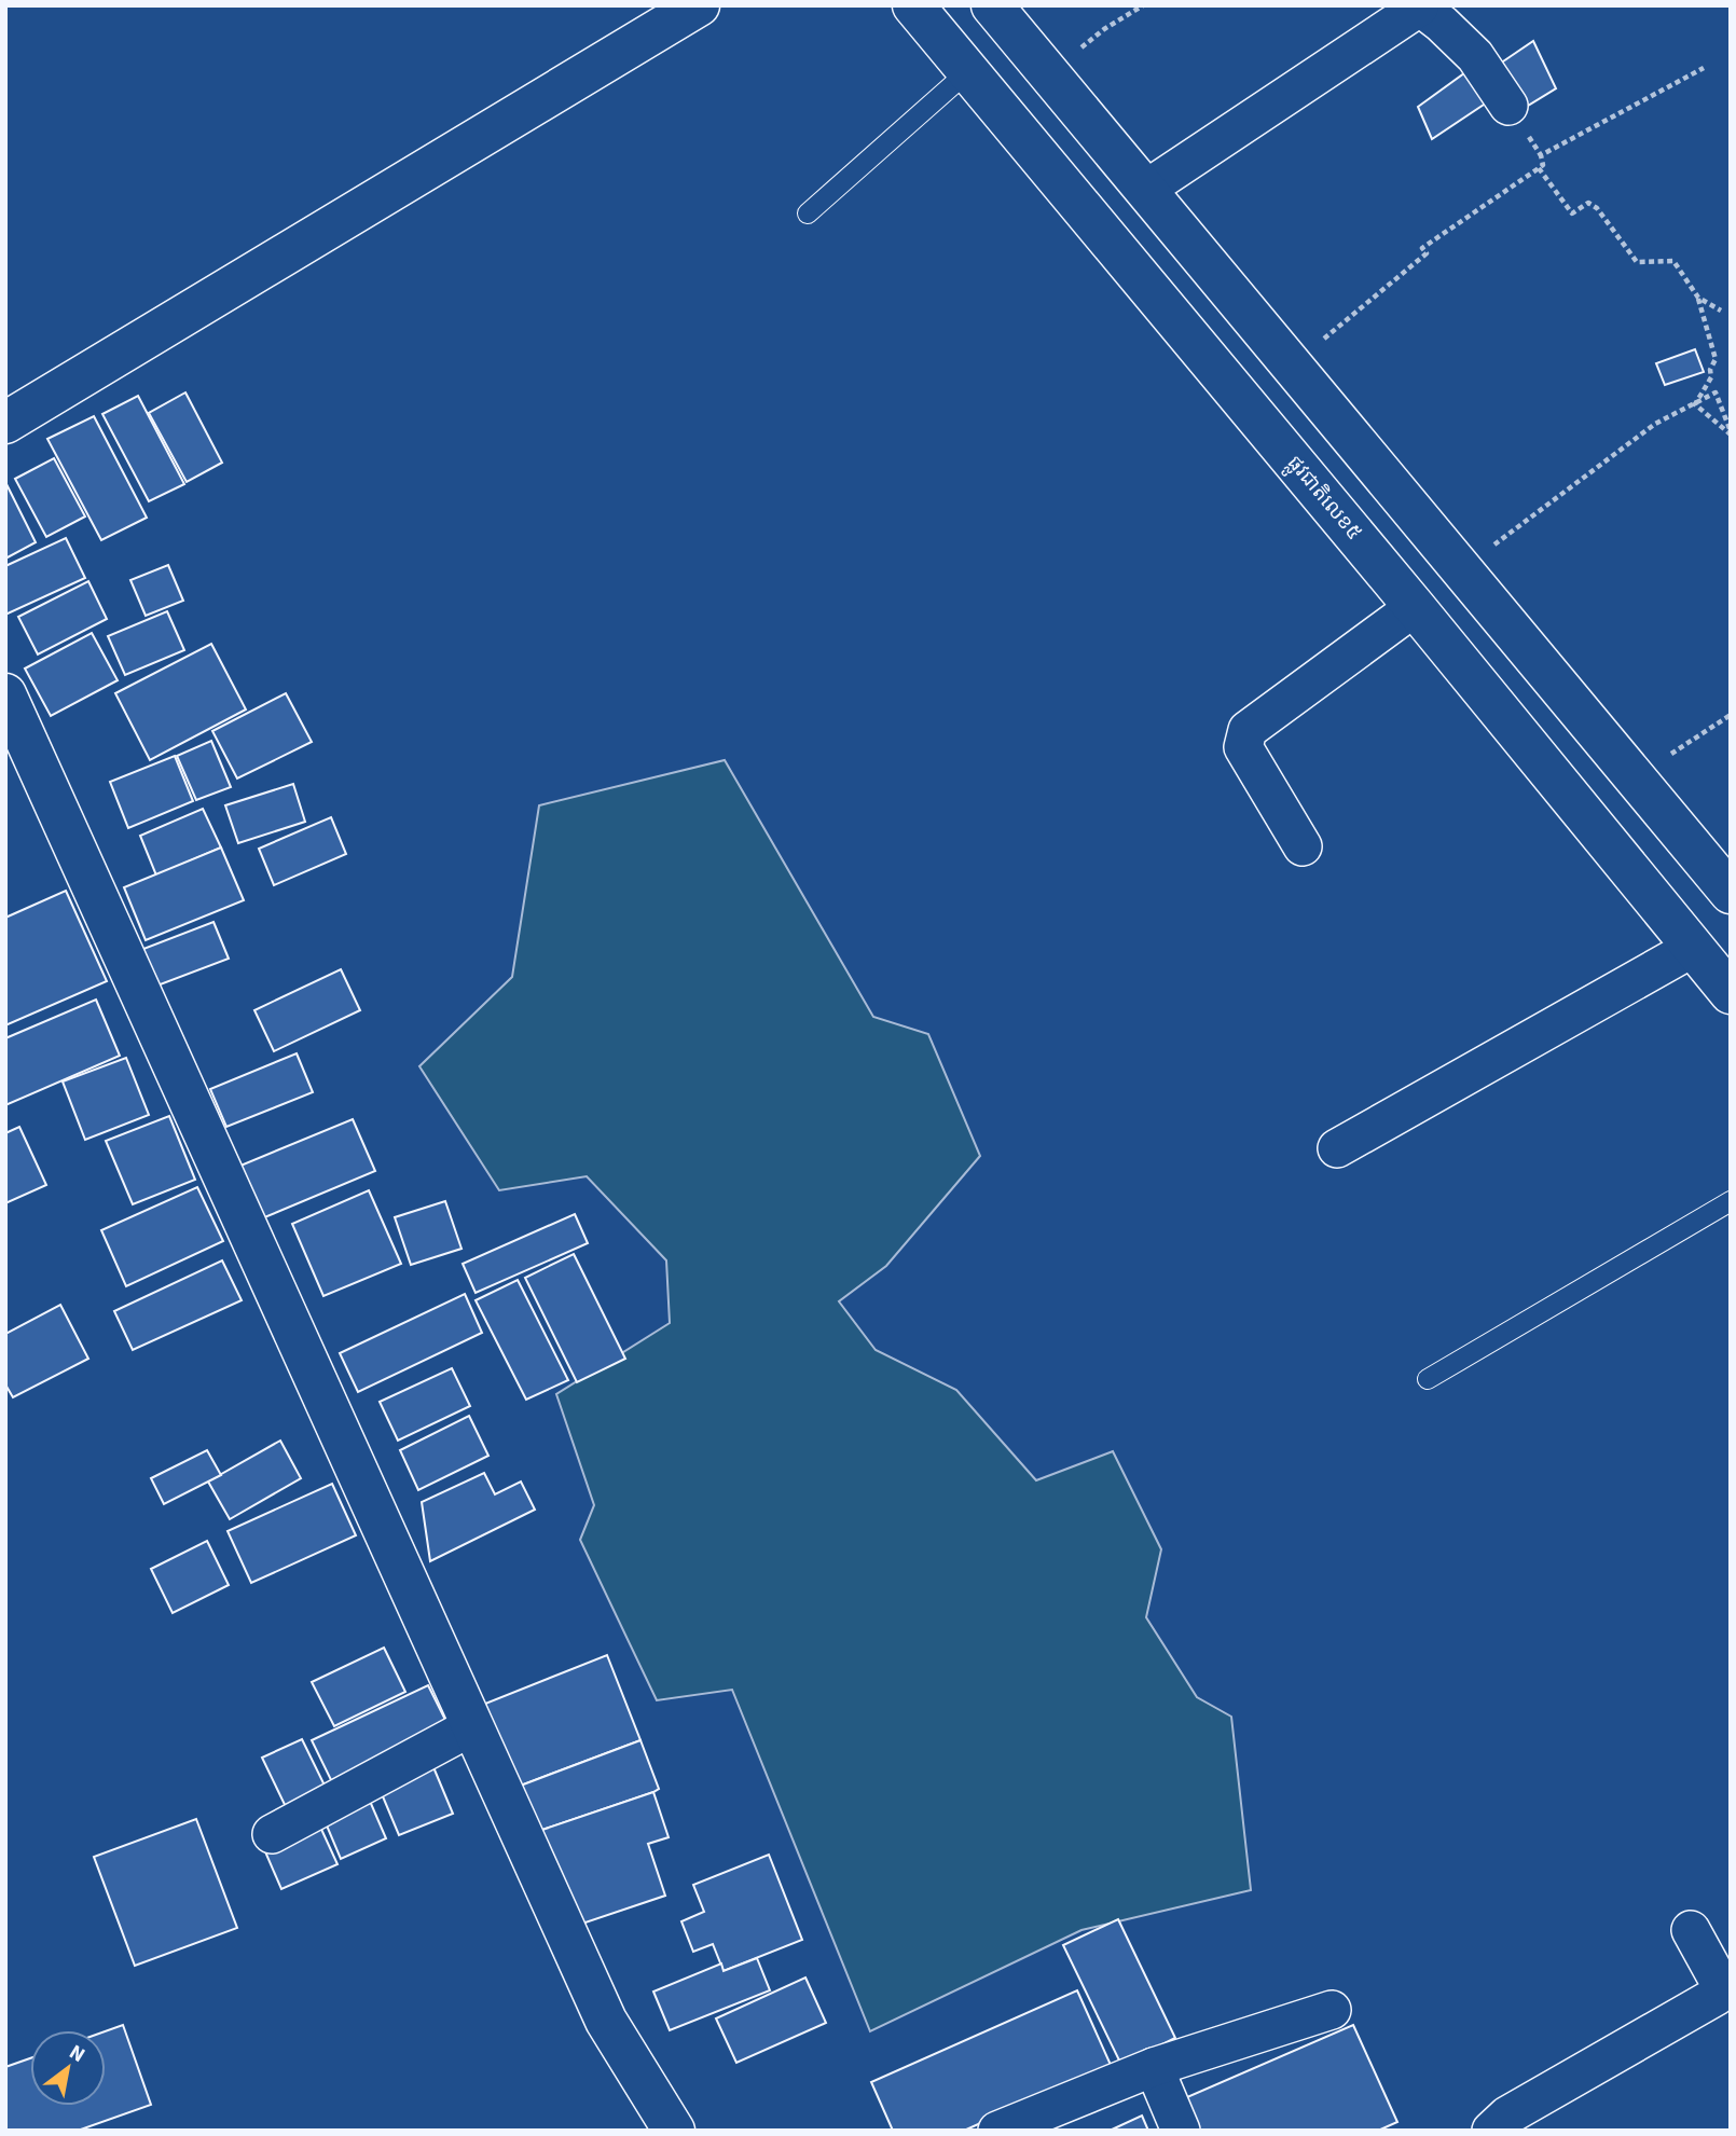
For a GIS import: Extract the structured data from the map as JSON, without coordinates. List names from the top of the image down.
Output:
{
  "streets": {
    "main road": ["ផ្លូវជាតិលេខ៥"]
  },
  "north": "top right"
}
